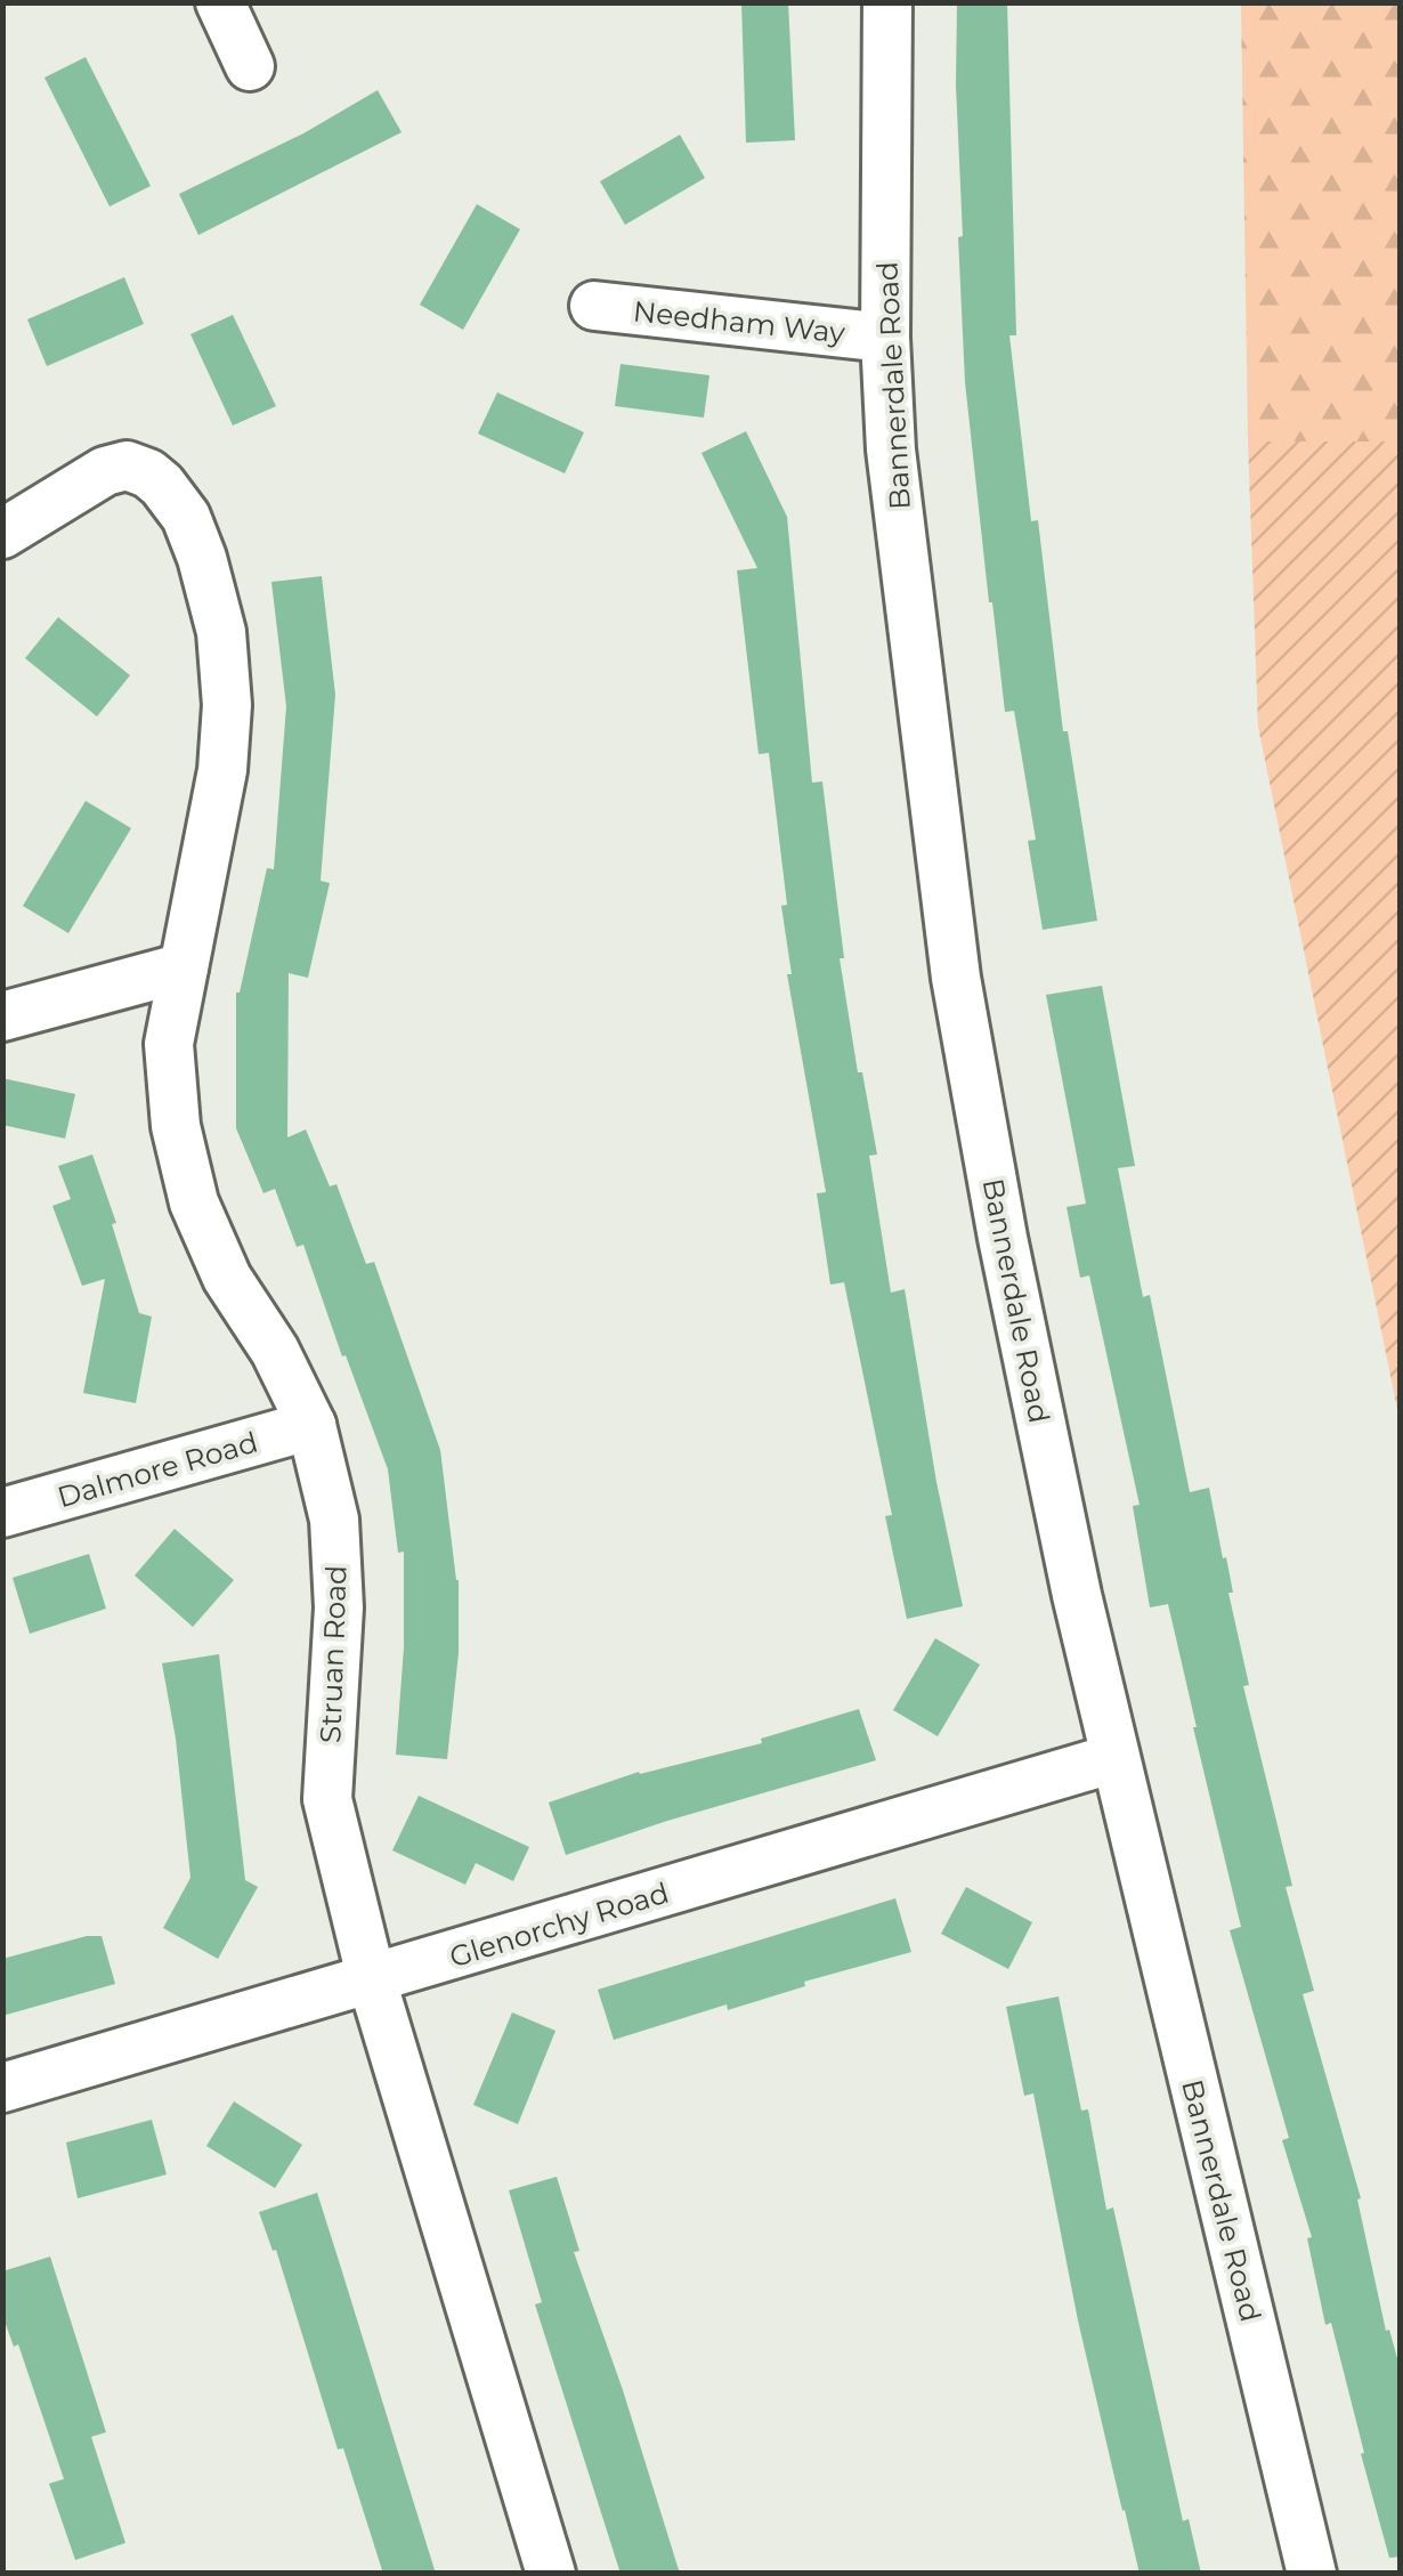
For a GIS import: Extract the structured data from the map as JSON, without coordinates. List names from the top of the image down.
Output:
{
  "streets": {
    "street": [
      "Needham Way",
      "Bannerdale Road",
      "Dalmore Road",
      "Struan Road",
      "Glenorchy Road"
    ]
  },
  "crossings": [
    ["Needham Way", "Bannerdale Road"],
    ["Bannerdale Road", "Glenorchy Road"],
    ["Dalmore Road", "Struan Road"],
    ["Struan Road", "Glenorchy Road"]
  ]
}
